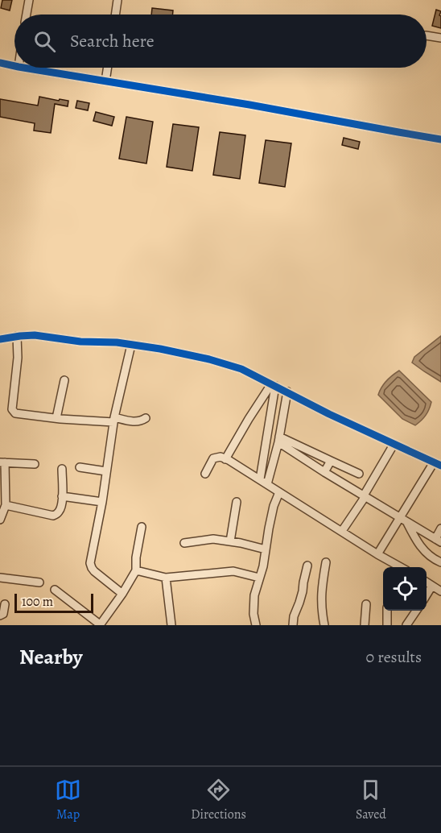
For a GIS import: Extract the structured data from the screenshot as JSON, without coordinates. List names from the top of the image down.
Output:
{
  "scale_bar": "100 m",
  "page": {
    "search": "Search here",
    "scale": "100 m",
    "heading": ["Nearby", "0 results"],
    "nav": ["Map", "Directions", "Saved"]
  }
}
